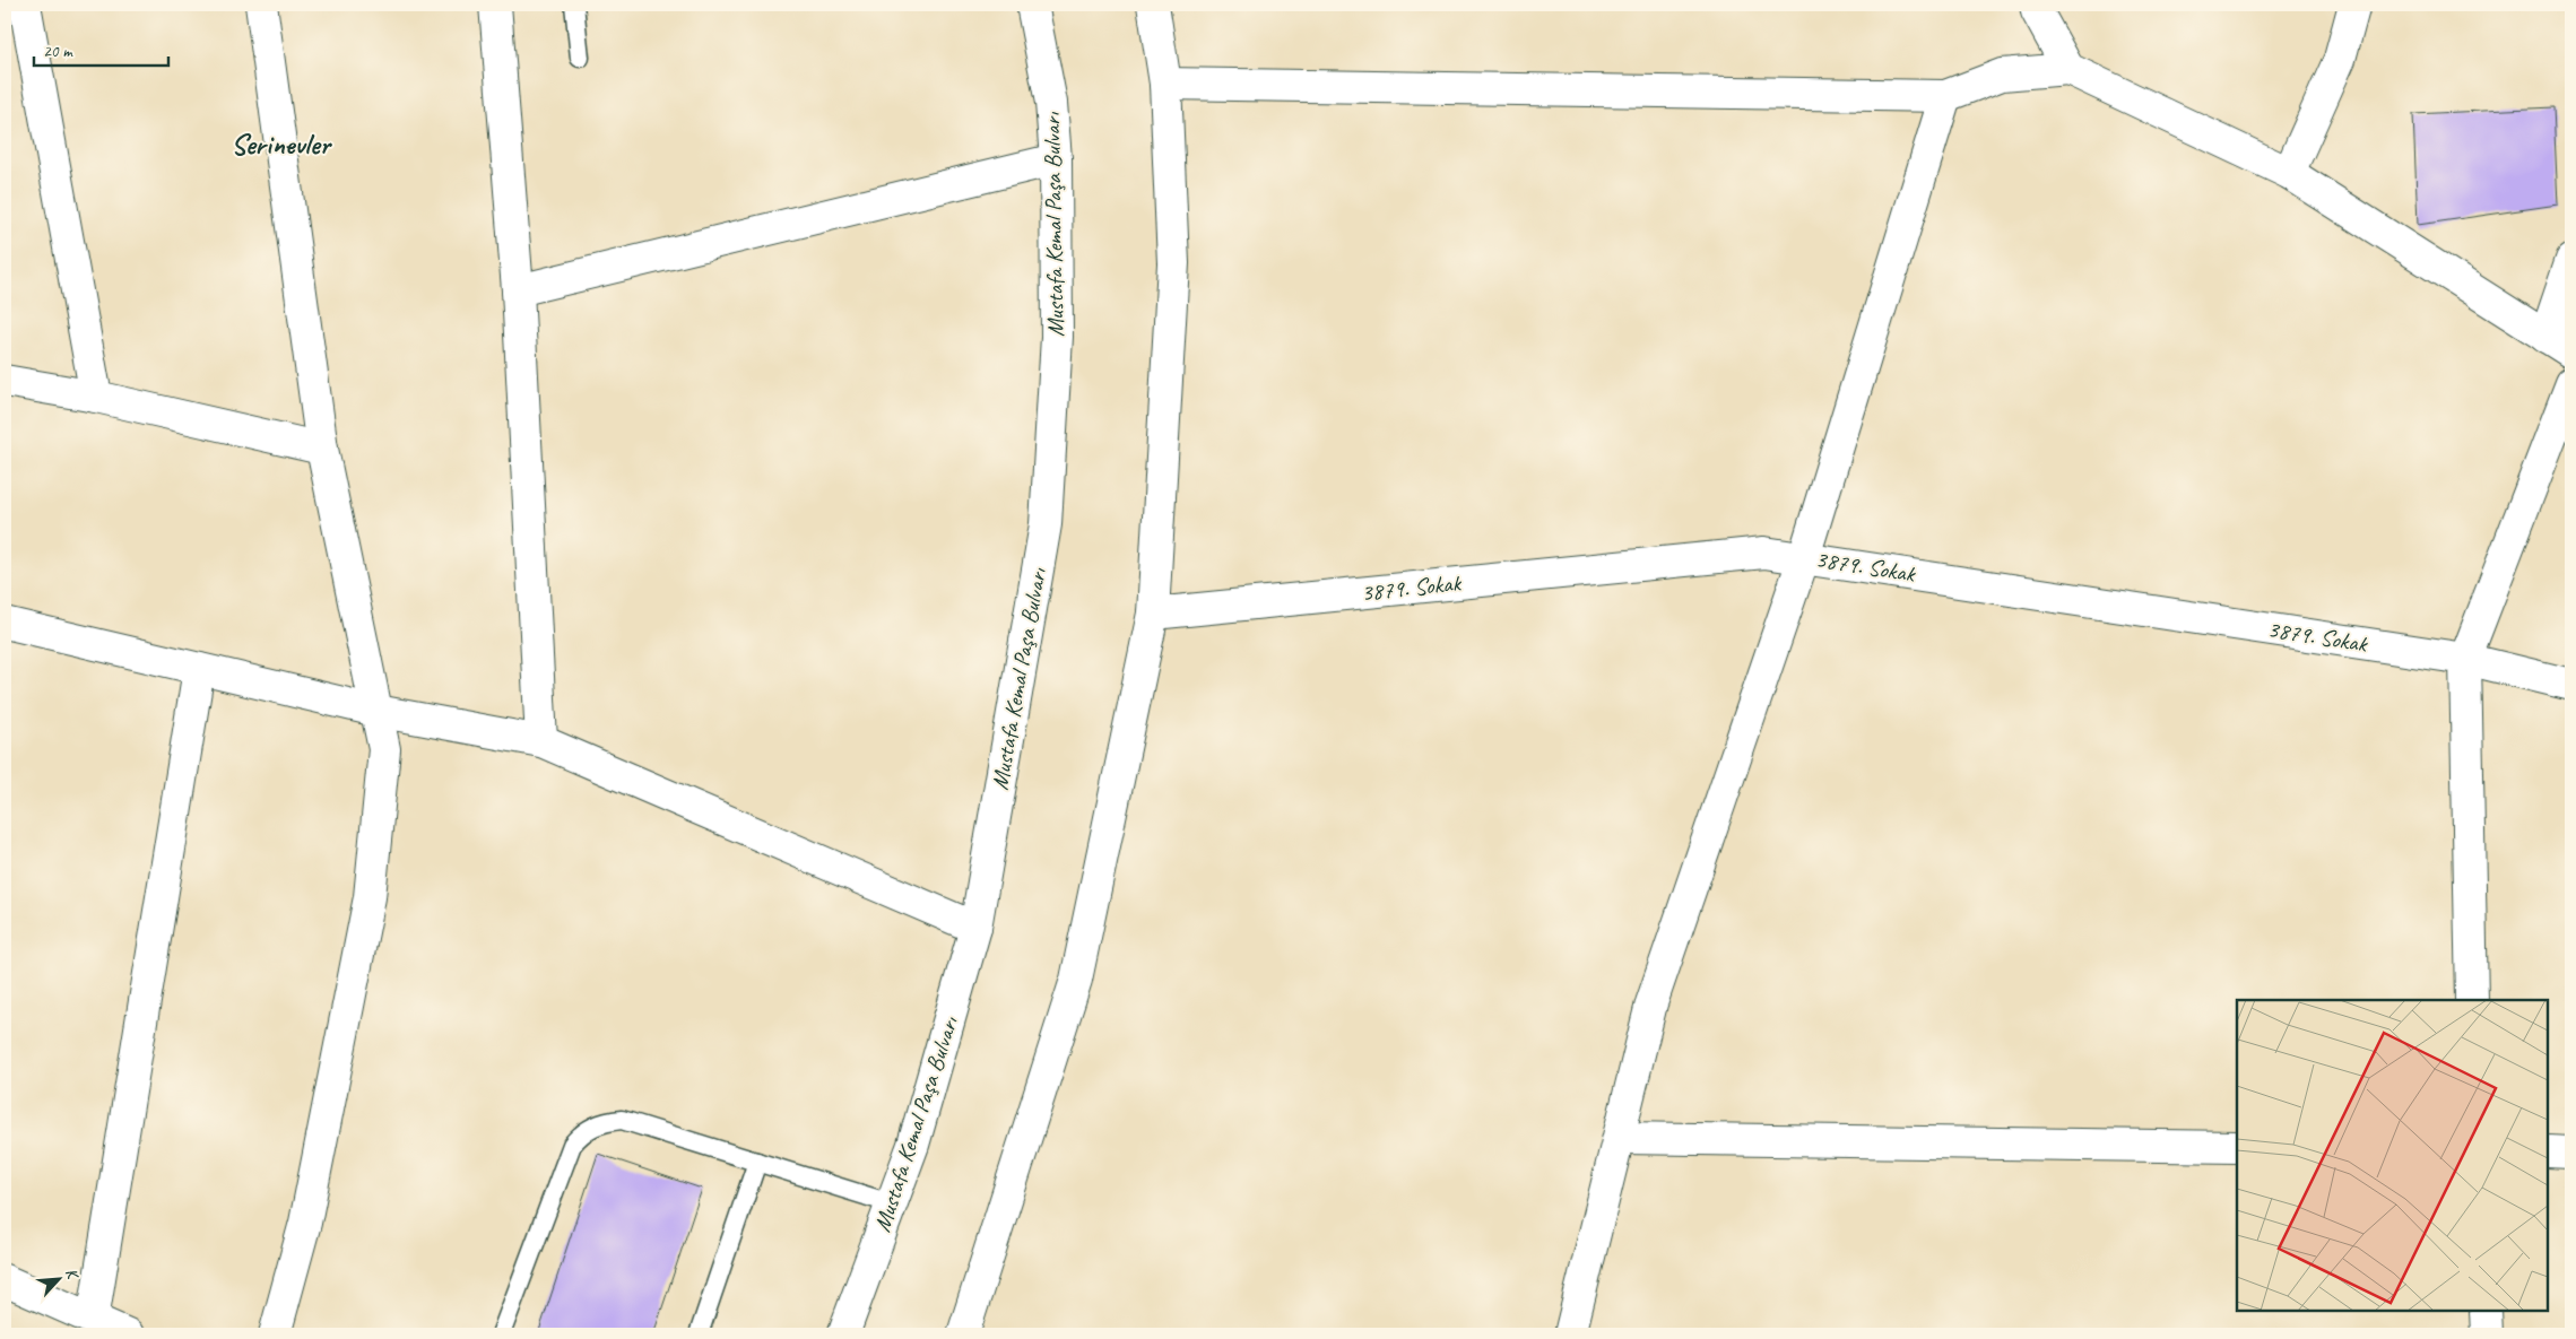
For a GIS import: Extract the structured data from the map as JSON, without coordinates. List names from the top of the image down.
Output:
{
  "streets": {
    "street": ["Mustafa Kemal Paşa Bulvarı", "3879. Sokak"]
  },
  "districts": ["Serinevler"],
  "scale_bar": "20 m",
  "north": "top right"
}
